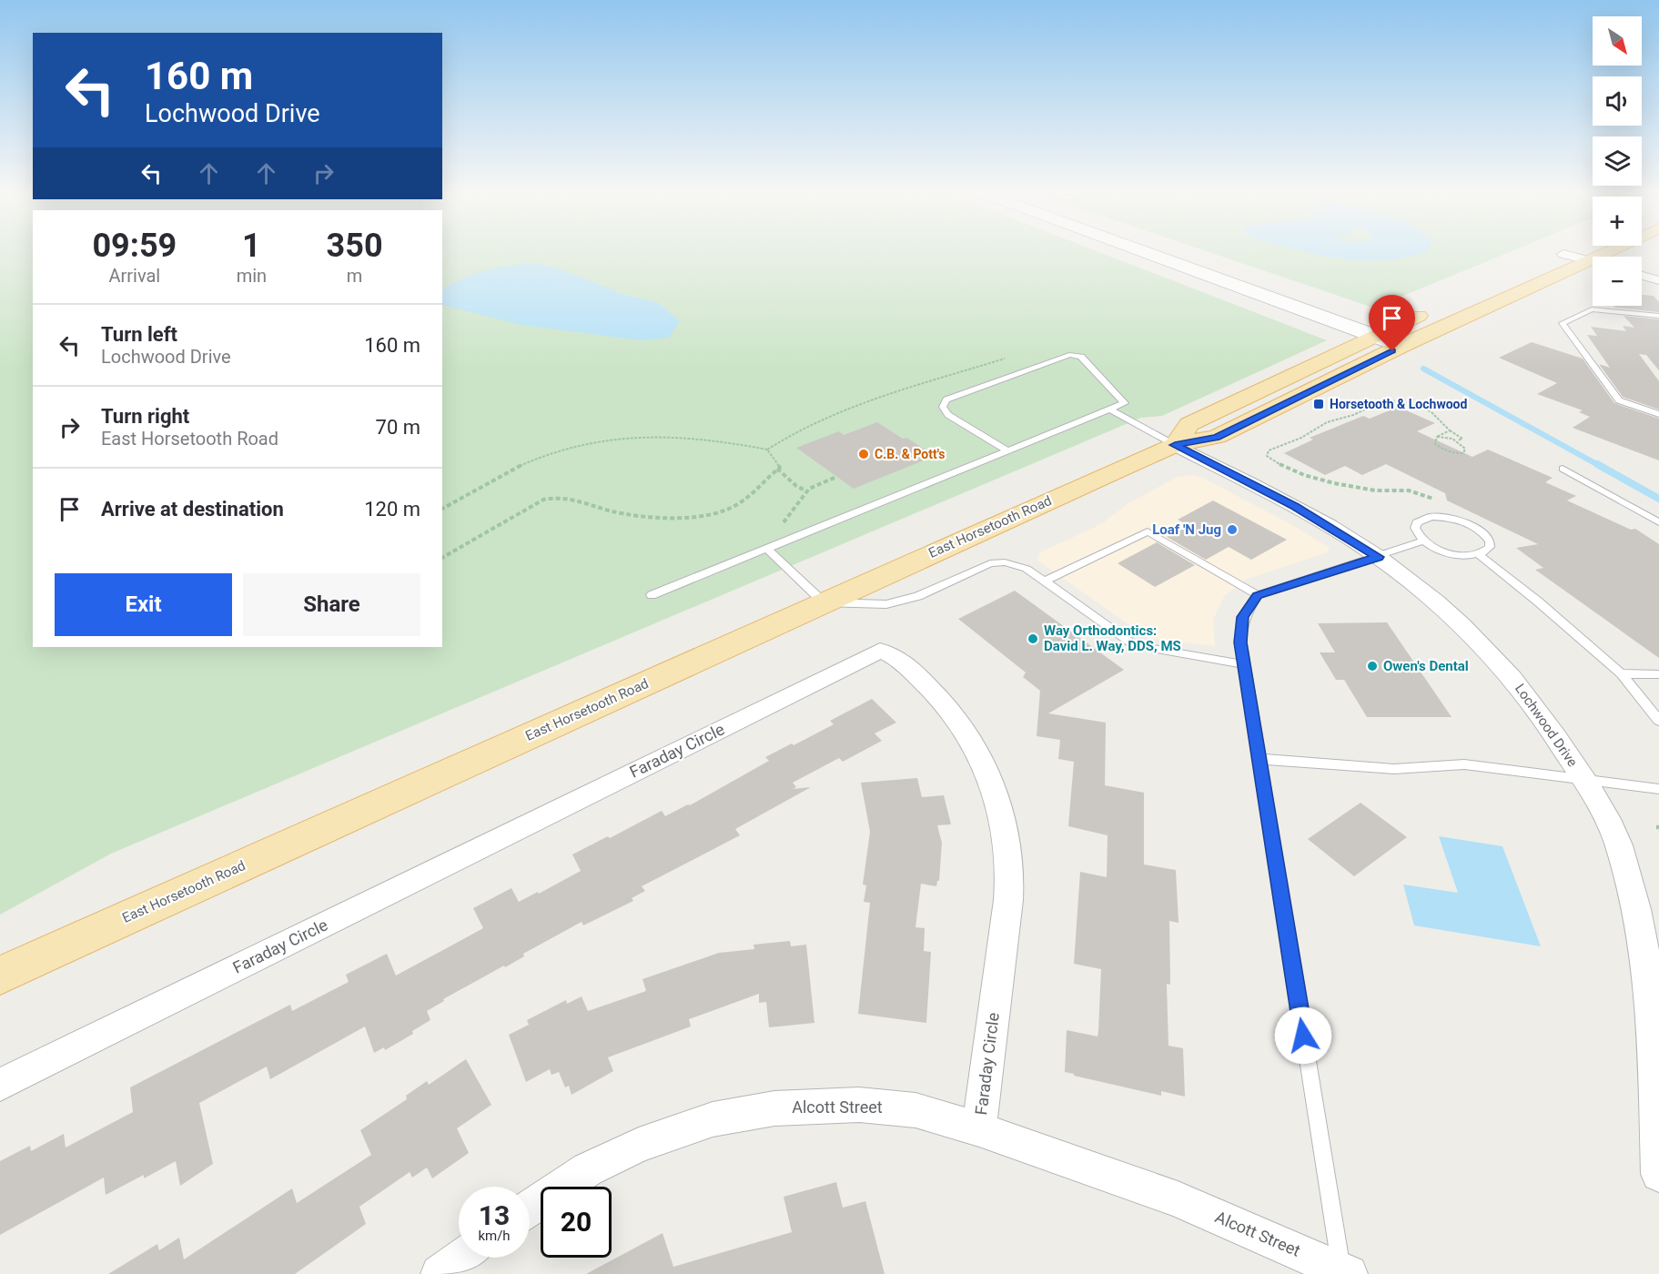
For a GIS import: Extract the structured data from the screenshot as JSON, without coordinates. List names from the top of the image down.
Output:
{
  "streets": {
    "main road": ["East Horsetooth Road"],
    "street": ["Lochwood Drive", "Faraday Circle", "Alcott Street"]
  },
  "crossings": [
    ["East Horsetooth Road", "Lochwood Drive"],
    ["Faraday Circle", "Alcott Street"]
  ],
  "places": {
    "transit": ["Horsetooth & Lochwood"],
    "other": [
      "C.B. & Pott's",
      "Loaf 'N Jug",
      "Way Orthodontics: David L. Way, DDS, MS",
      "Owen's Dental"
    ]
  },
  "north": "bottom right",
  "page": {
    "map_buttons": ["+", "−"],
    "turn": ["160 m", "Lochwood Drive"],
    "eta": [
      "09:59",
      "Arrival",
      "1",
      "min",
      "350",
      "m"
    ],
    "list": [
      {
        "name": "Turn left",
        "note": "Lochwood Drive",
        "value": "160 m"
      },
      {
        "name": "Turn right",
        "note": "East Horsetooth Road",
        "value": "70 m"
      },
      {
        "name": "Arrive at destination",
        "value": "120 m"
      }
    ],
    "buttons": ["Exit", "Share"],
    "speed": "13 km/h",
    "limit": "20"
  }
}
